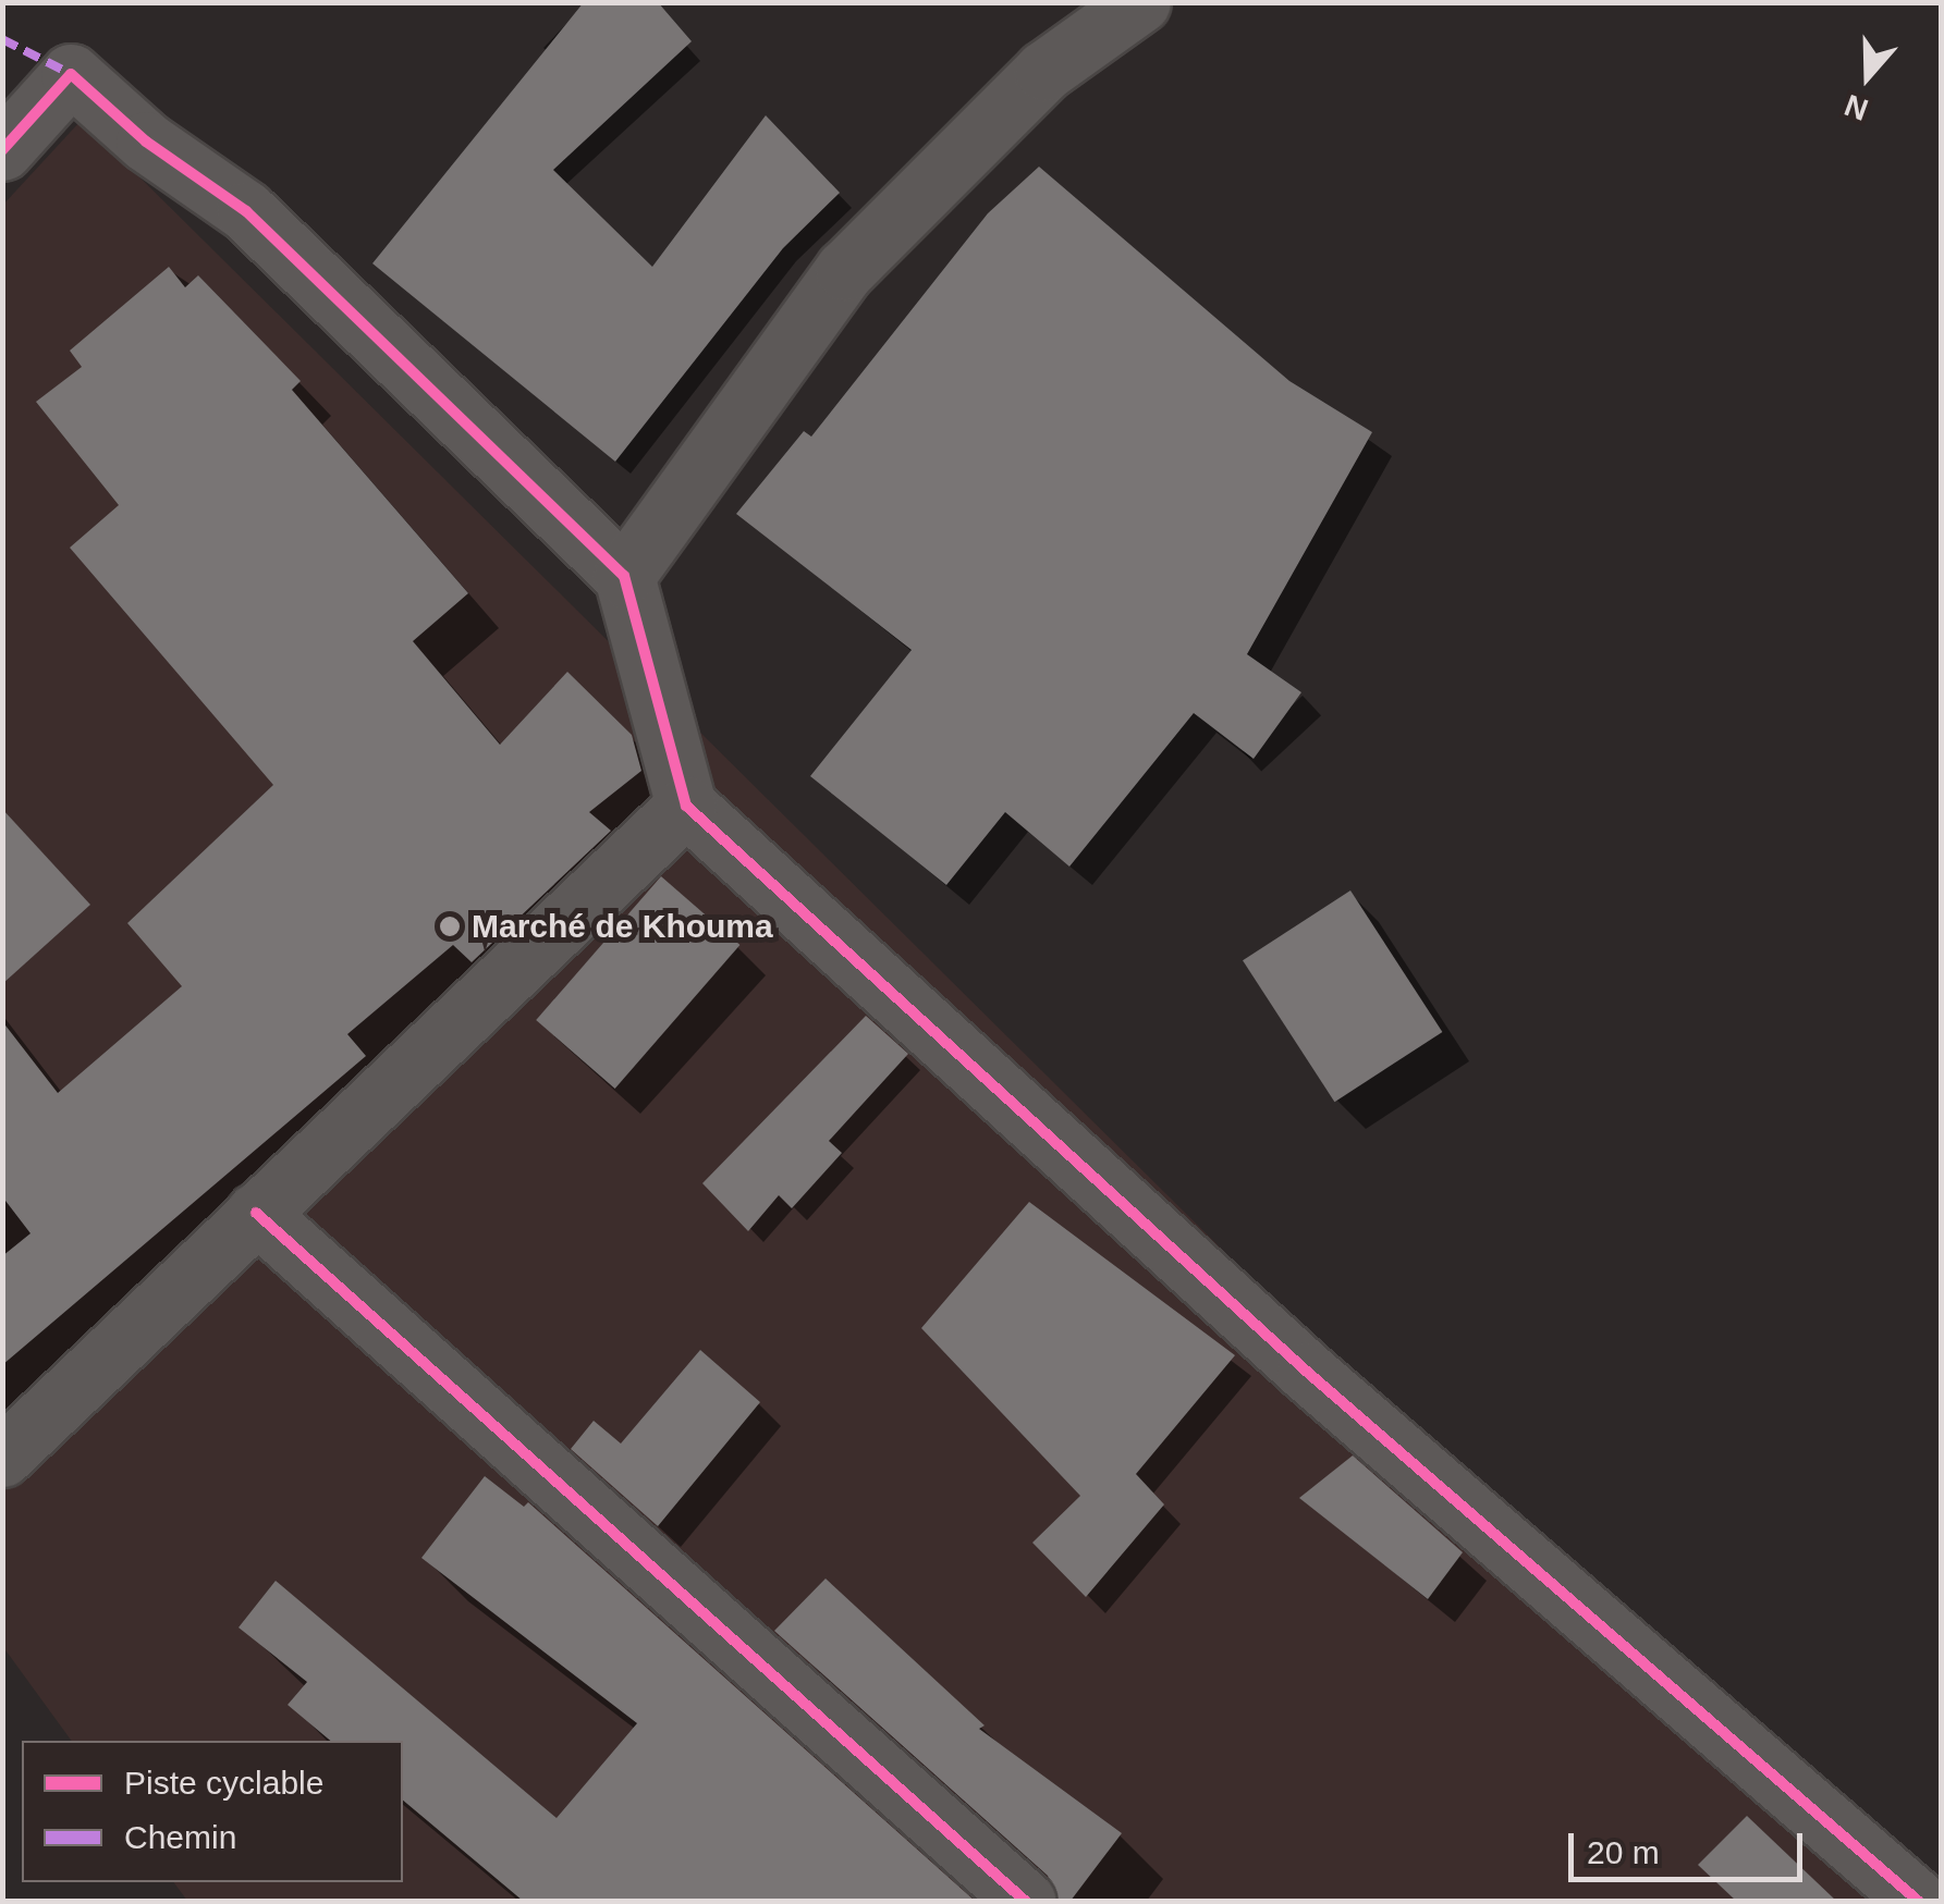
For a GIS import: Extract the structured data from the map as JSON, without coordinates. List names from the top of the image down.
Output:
{
  "places": ["Marché de Khouma"],
  "legend": ["Piste cyclable", "Chemin"],
  "scale_bar": "20 m",
  "north": "bottom"
}
